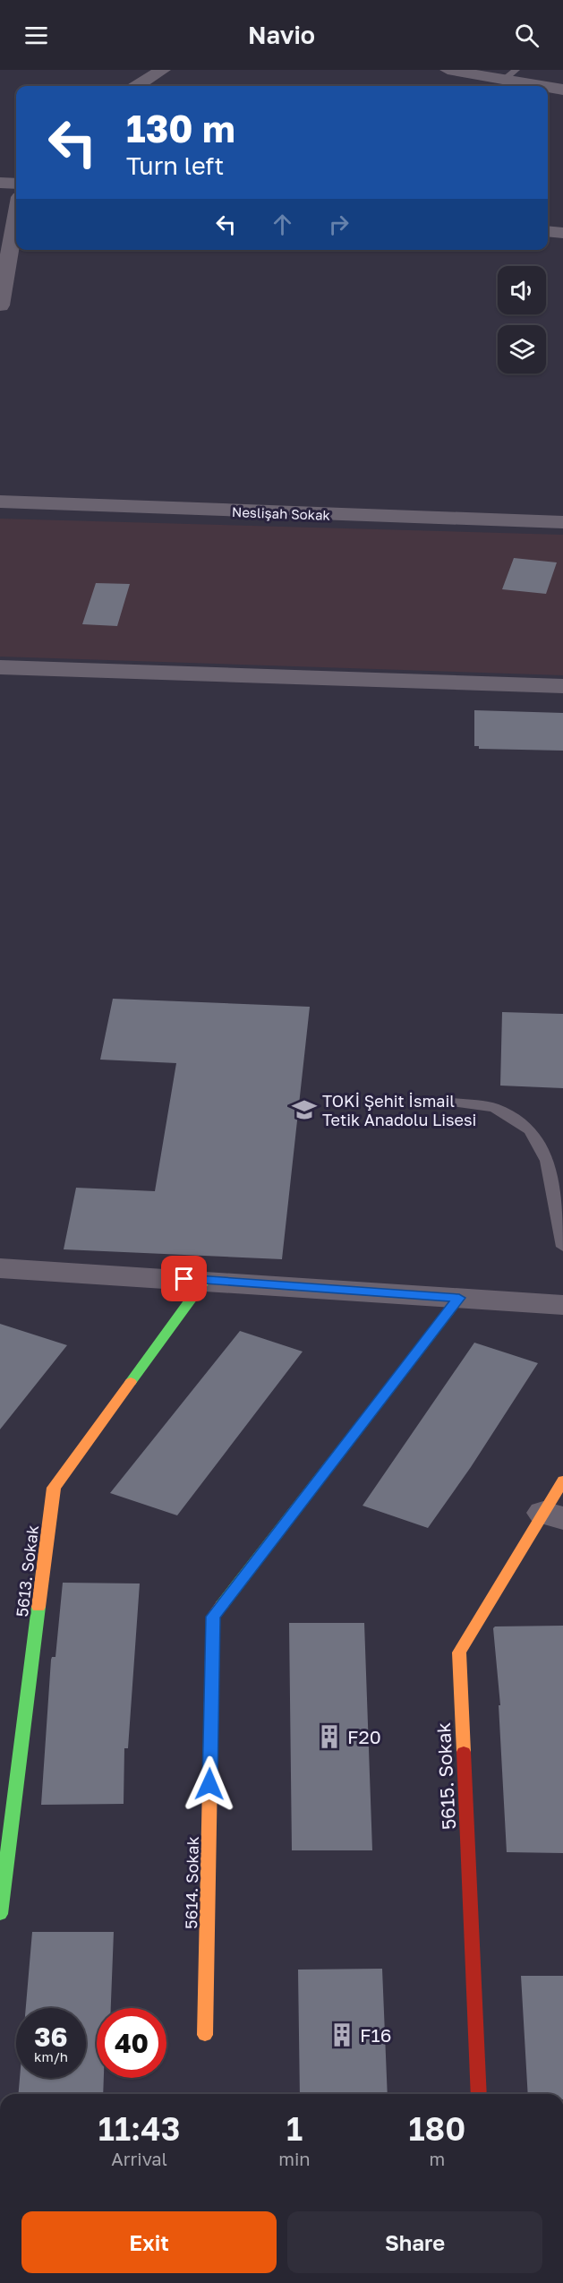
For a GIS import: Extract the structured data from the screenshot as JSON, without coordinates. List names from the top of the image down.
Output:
{
  "streets": {
    "street": [
      "Neslişah Sokak",
      "5613. Sokak",
      "5615. Sokak",
      "5614. Sokak"
    ]
  },
  "places": {
    "school or university": ["TOKİ Şehit İsmail Tetik Anadolu Lisesi"],
    "building": ["F20", "F16"]
  },
  "page": {
    "header": "Navio",
    "turn": ["130 m", "Turn left"],
    "speed": "36 km/h",
    "limit": "40",
    "eta": [
      "11:43",
      "Arrival",
      "1",
      "min",
      "180",
      "m"
    ],
    "buttons": ["Exit", "Share"]
  }
}
